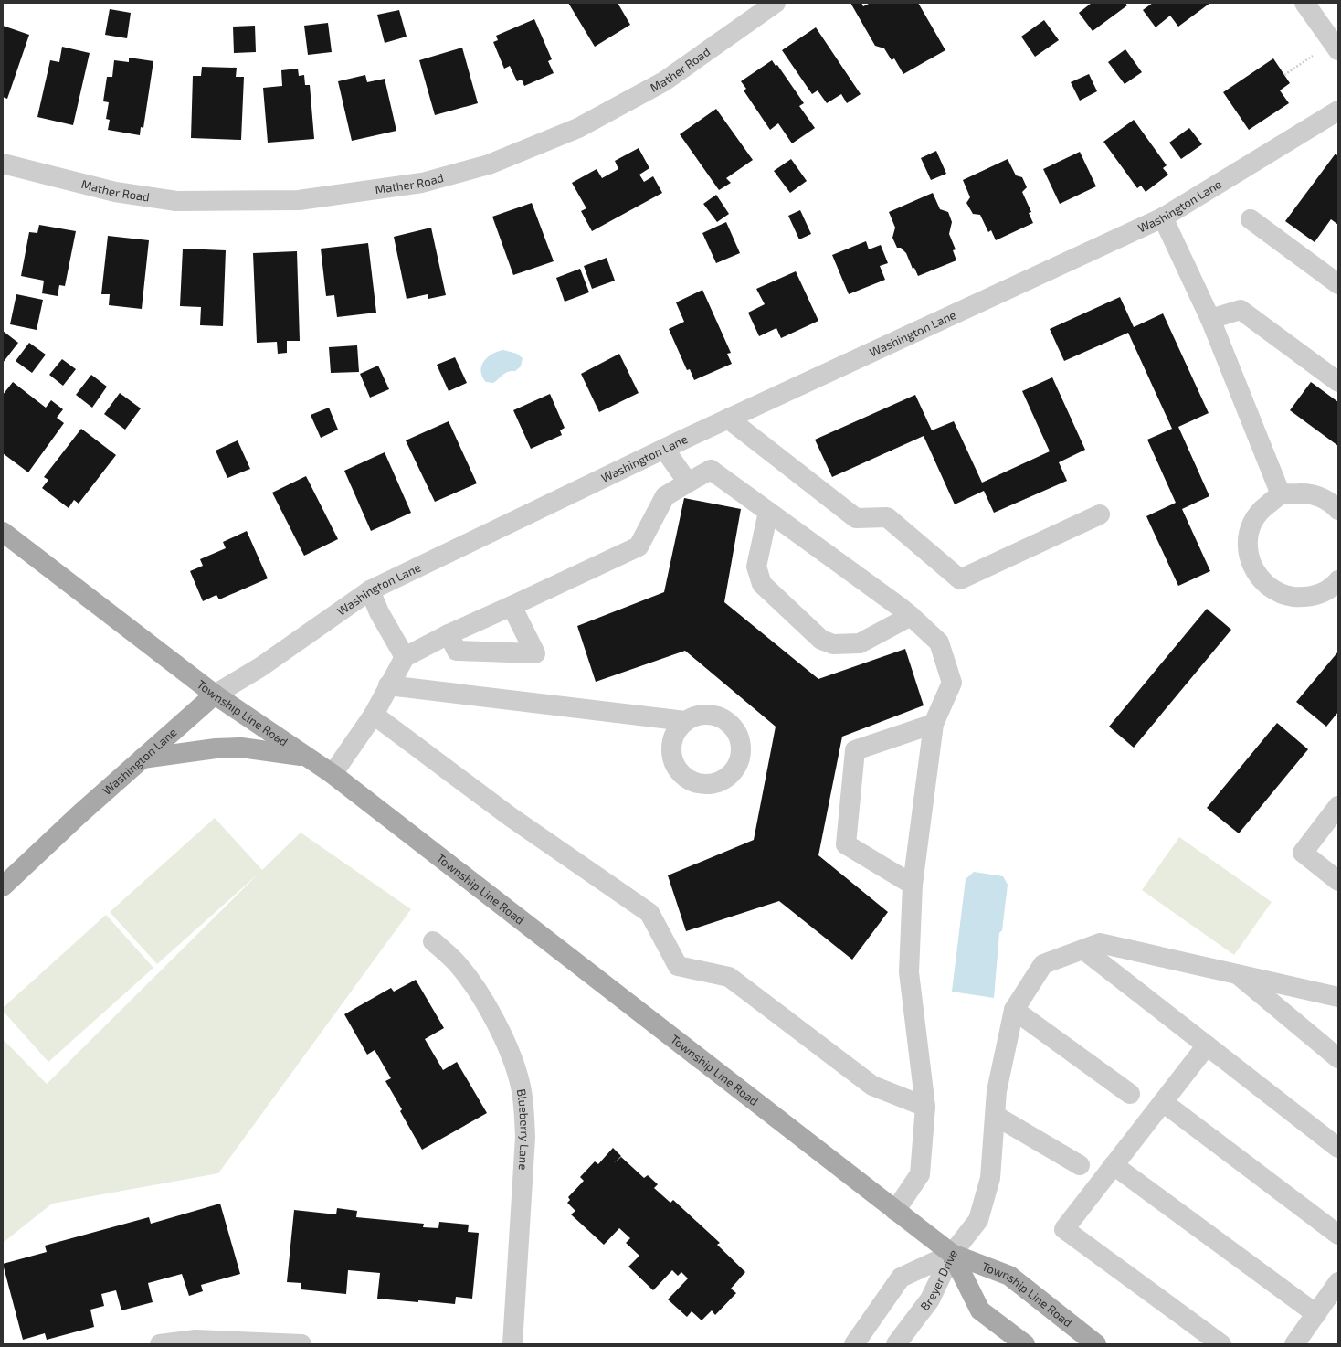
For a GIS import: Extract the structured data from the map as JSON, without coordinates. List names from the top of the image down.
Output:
{
  "streets": {
    "main road": ["Washington Lane", "Township Line Road"],
    "street": ["Mather Road", "Blueberry Lane", "Breyer Drive"]
  },
  "crossings": [
    ["Washington Lane", "Township Line Road"],
    ["Township Line Road", "Breyer Drive"]
  ]
}
